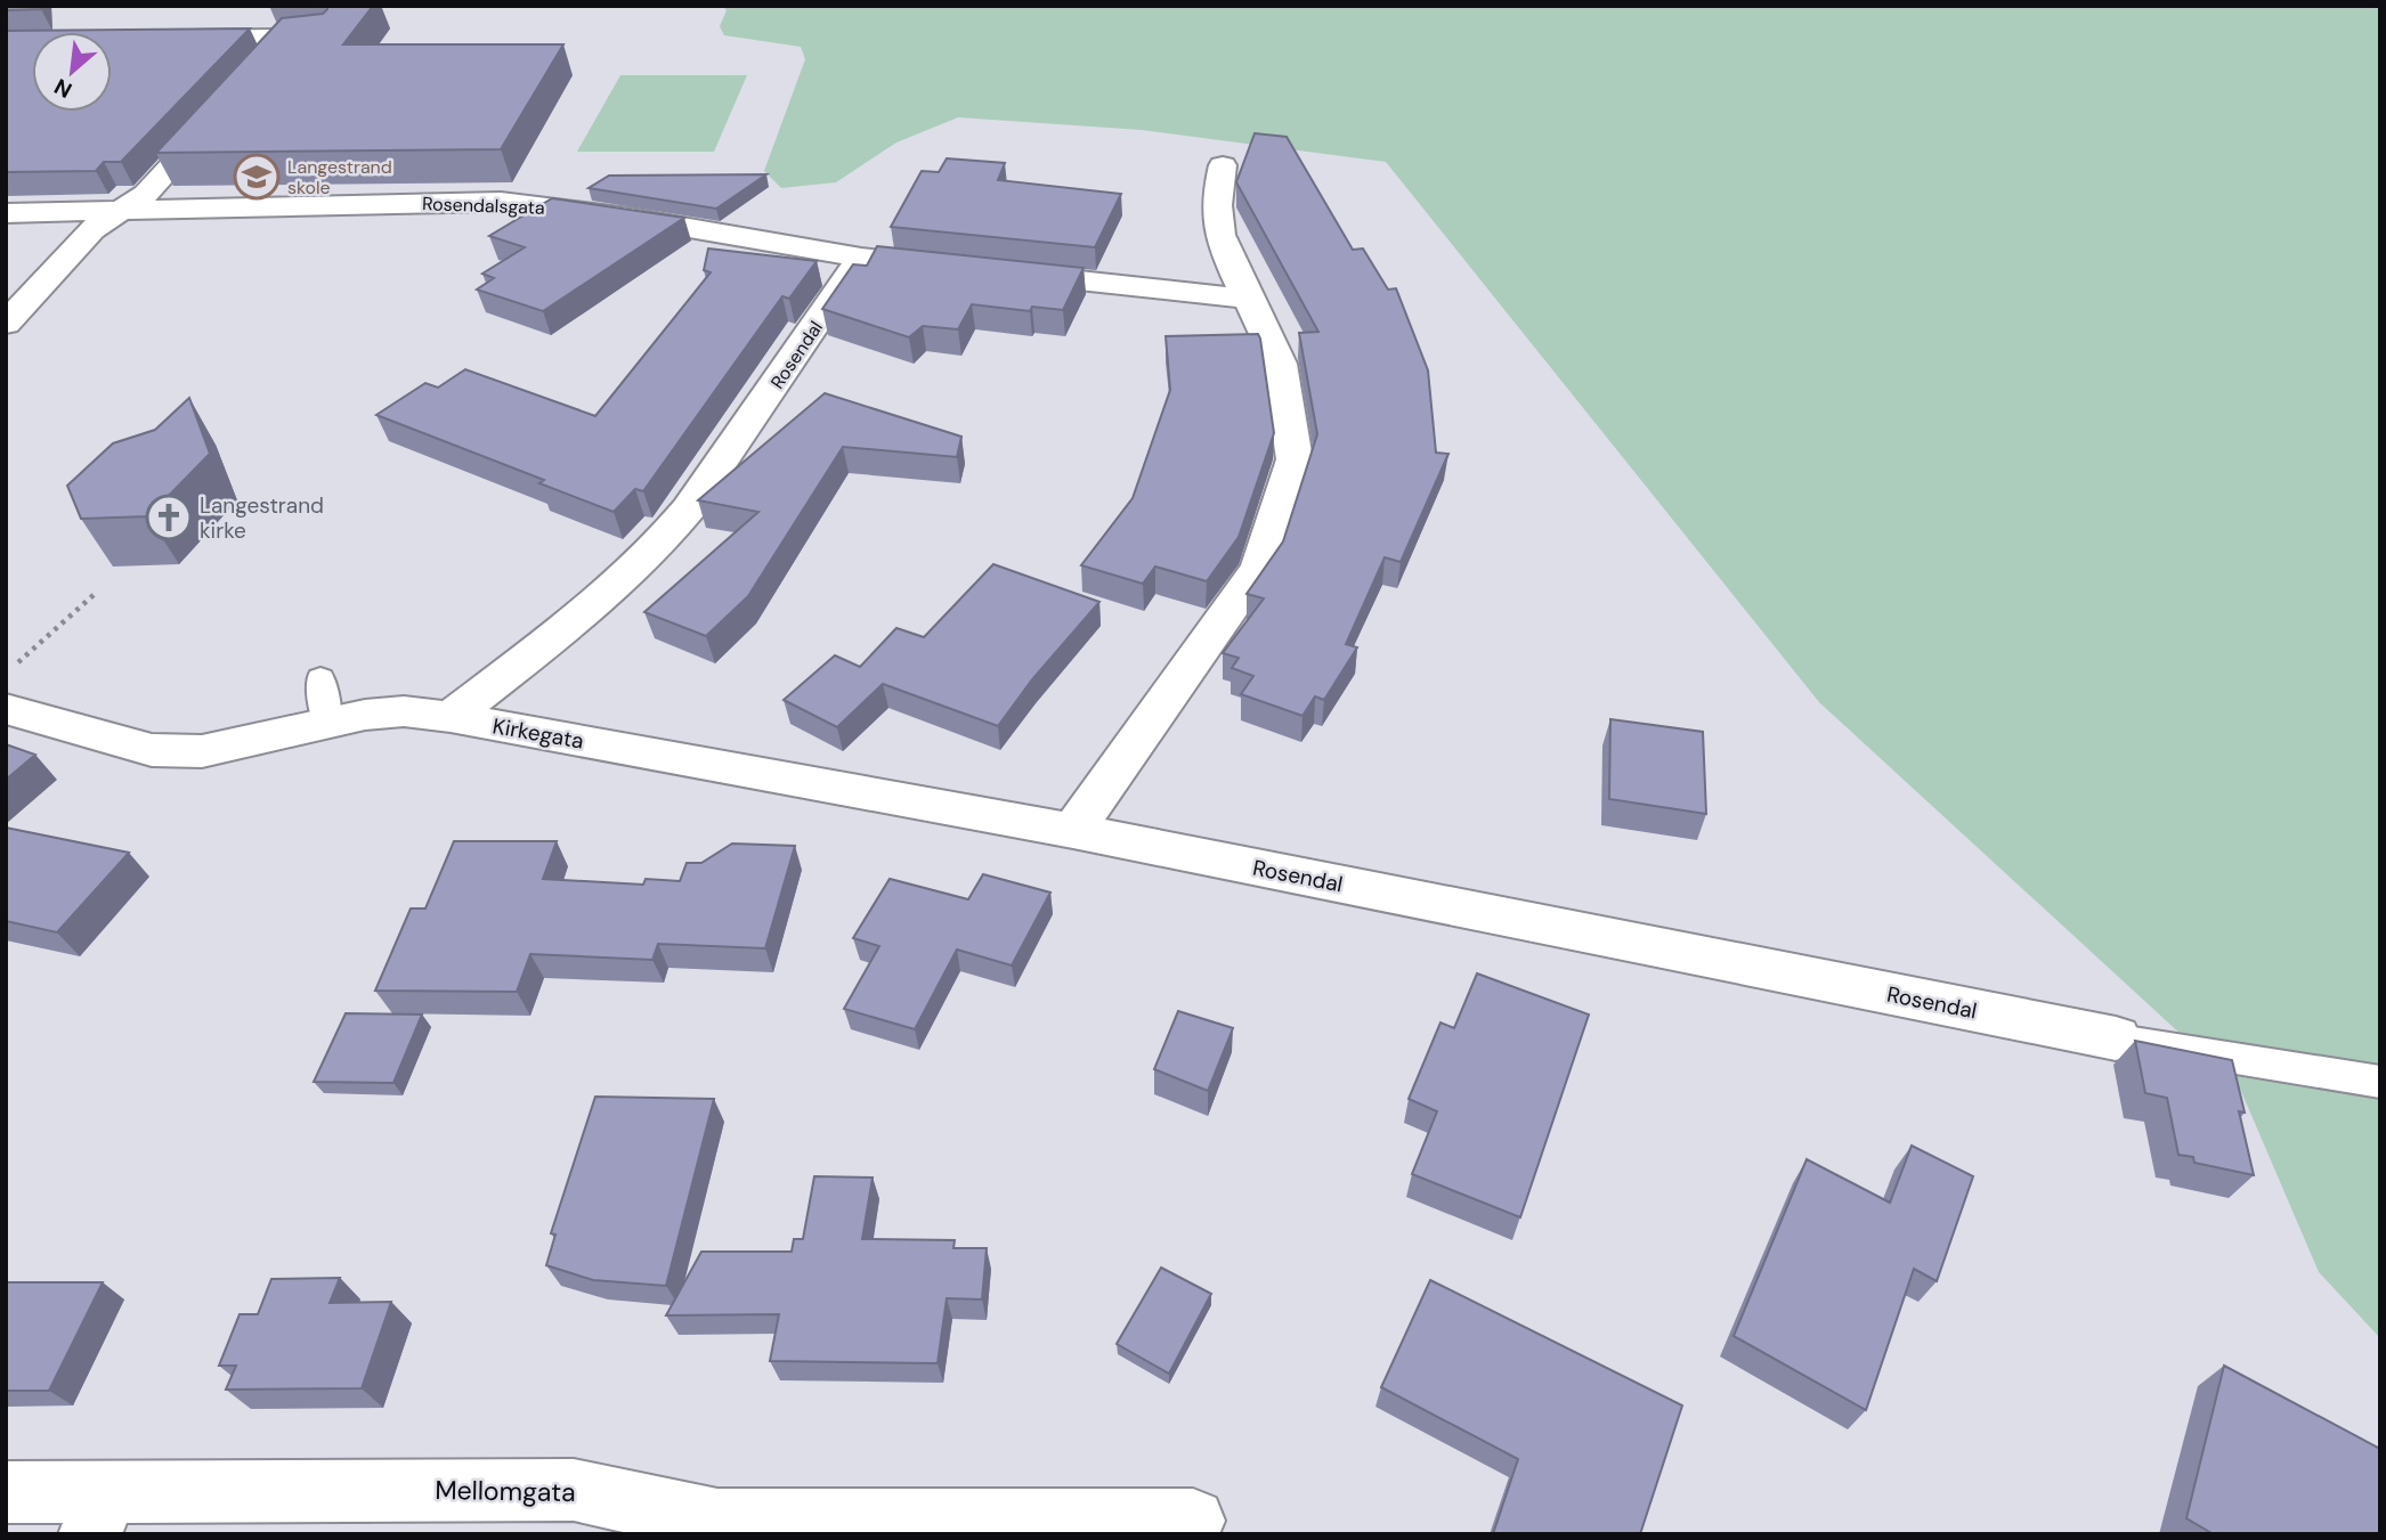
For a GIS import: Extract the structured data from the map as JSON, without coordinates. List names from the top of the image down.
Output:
{
  "streets": {
    "street": [
      "Rosendalsgata",
      "Rosendal",
      "Kirkegata",
      "Mellomgata"
    ]
  },
  "crossings": [
    ["Rosendalsgata", "Rosendal"],
    ["Rosendal", "Kirkegata"]
  ],
  "places": {
    "school or university": ["Langestrand skole"],
    "church": ["Langestrand kirke"]
  },
  "north": "bottom left"
}
